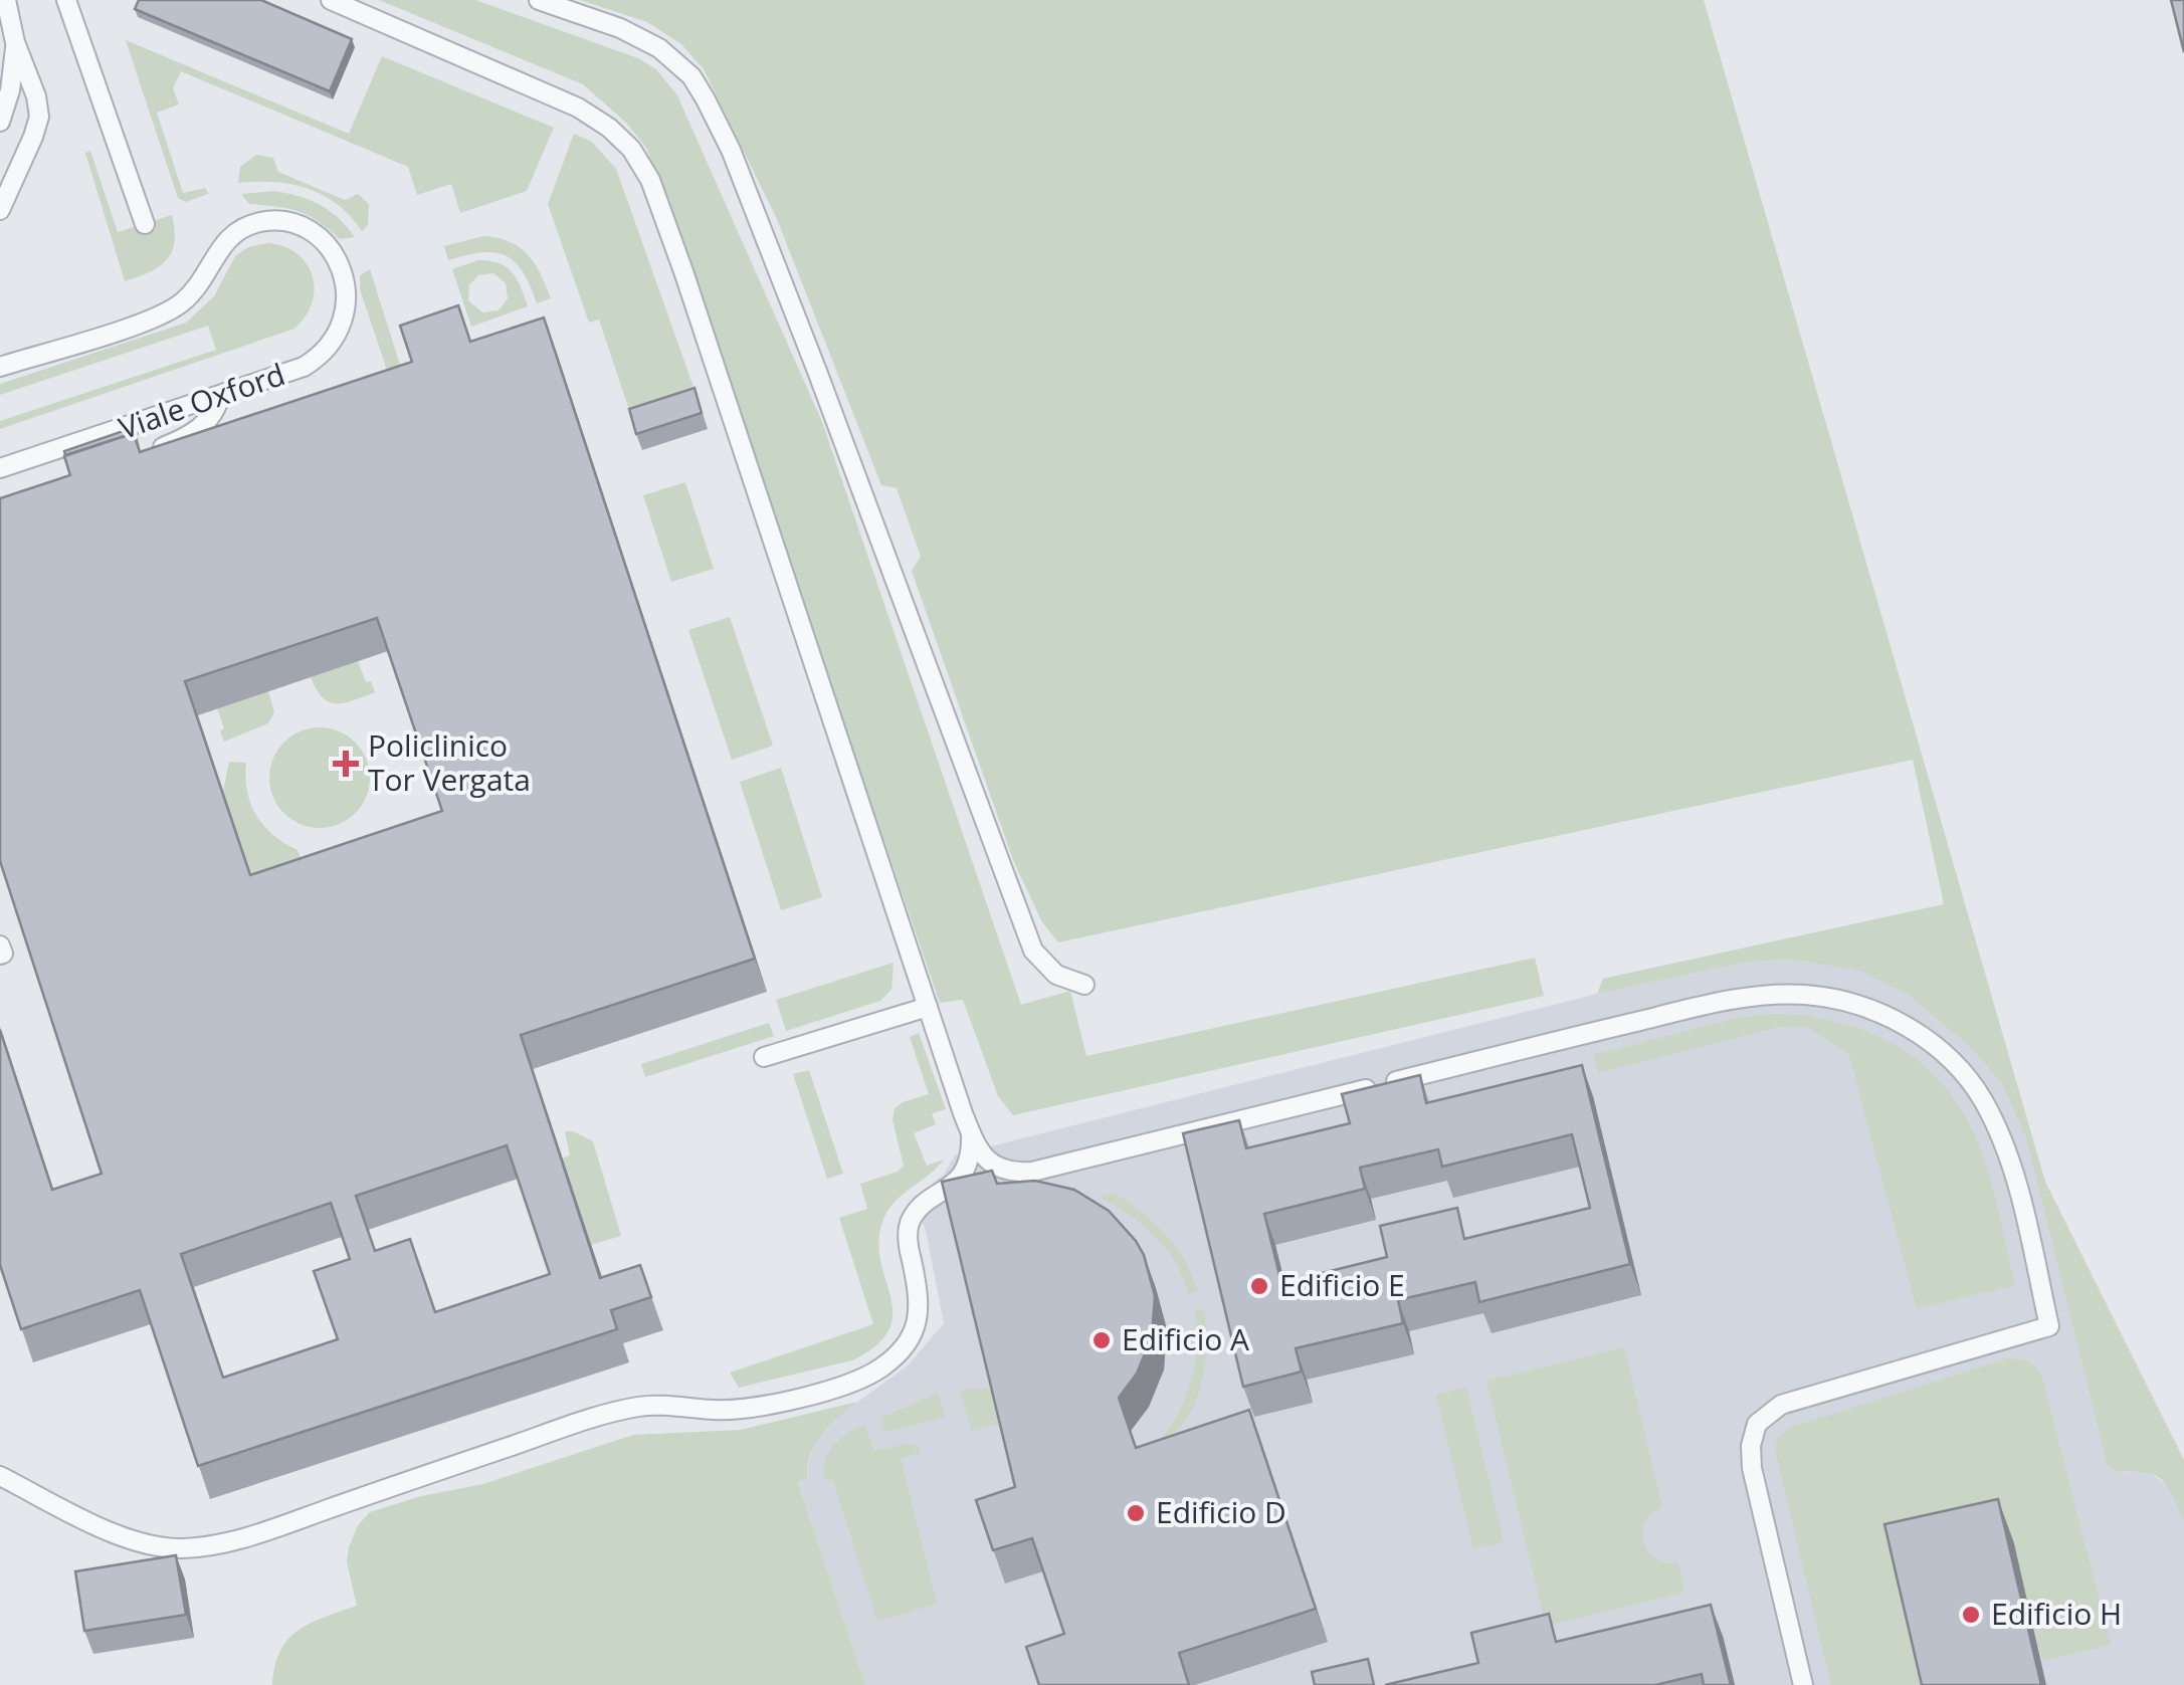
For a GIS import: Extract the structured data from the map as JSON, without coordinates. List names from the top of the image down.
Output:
{
  "streets": {
    "lane": ["Viale Oxford"]
  },
  "places": {
    "health": ["Policlinico Tor Vergata"],
    "other": [
      "Edificio E",
      "Edificio A",
      "Edificio D",
      "Edificio H"
    ]
  }
}
